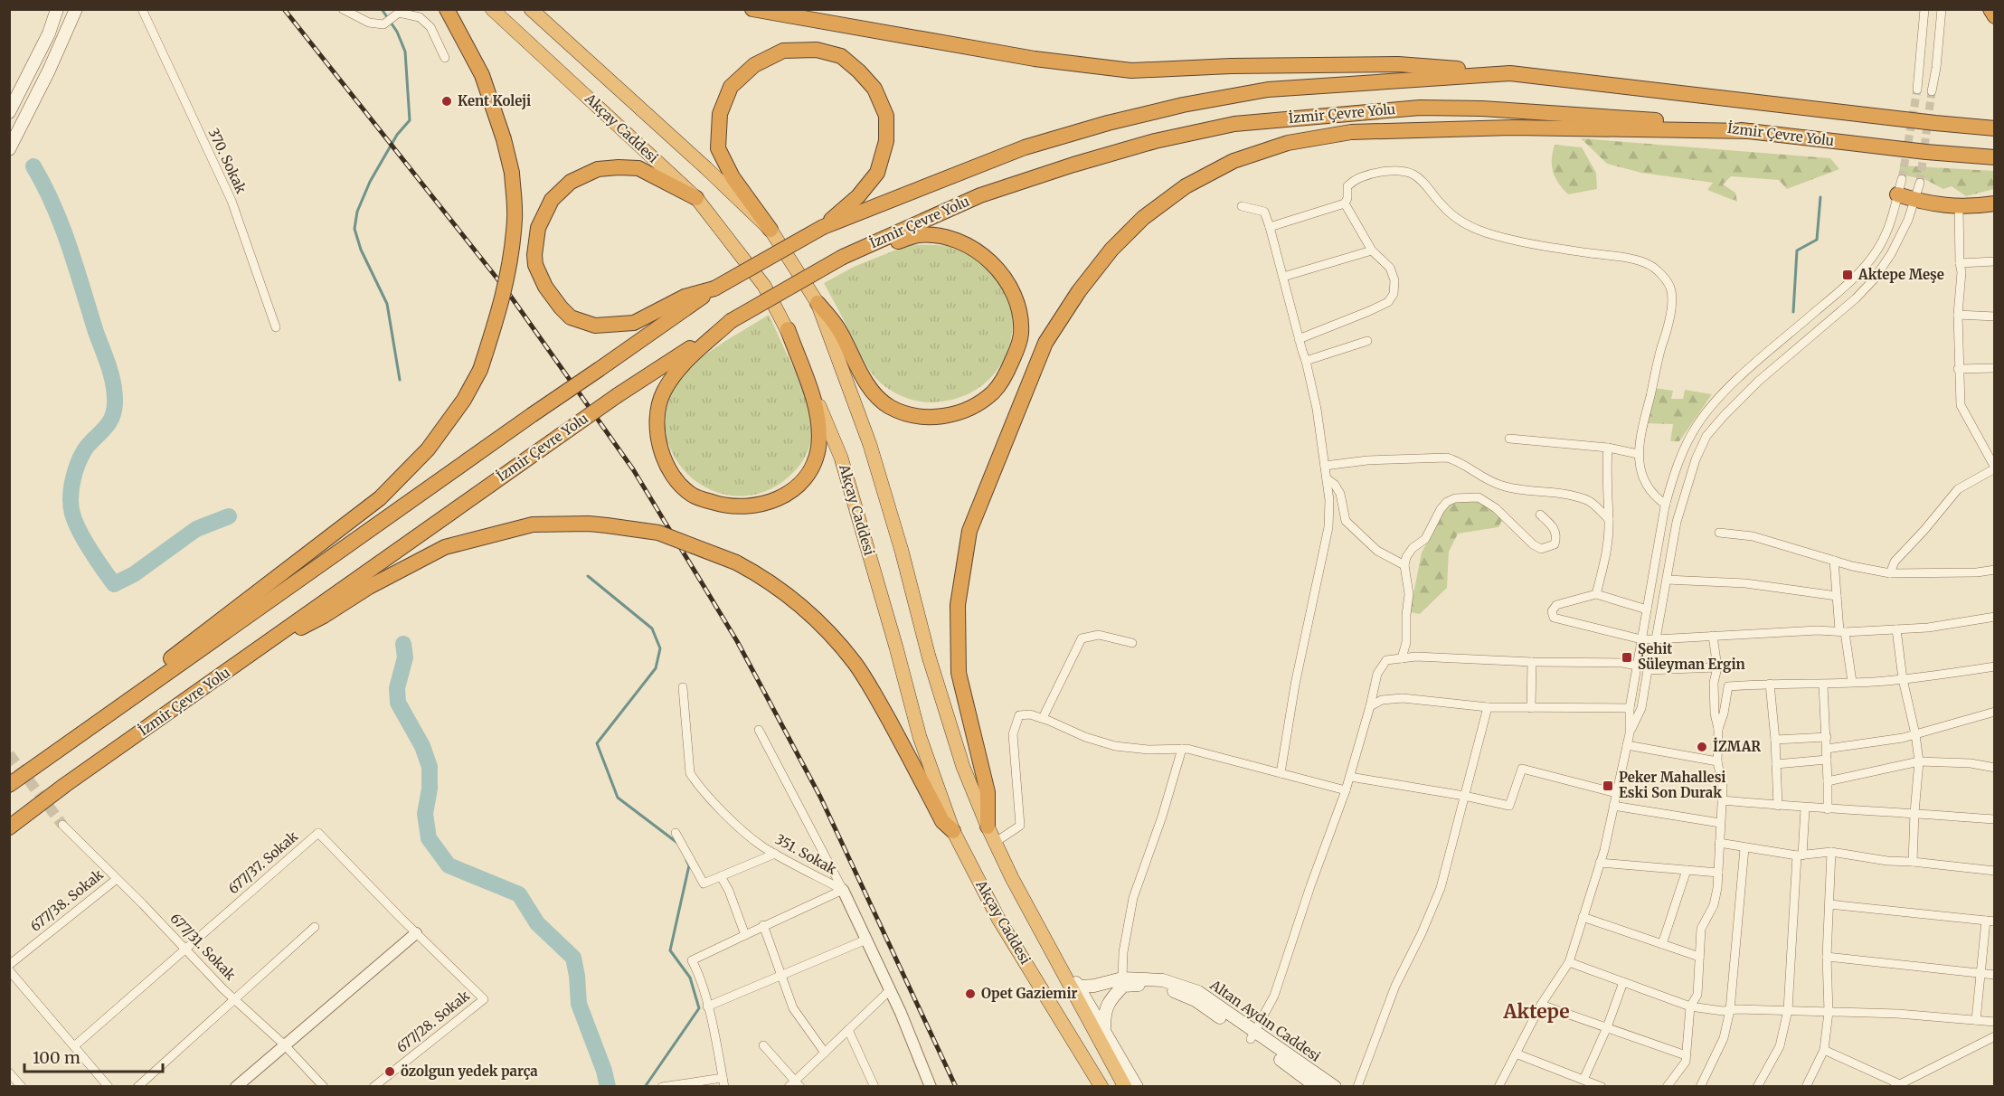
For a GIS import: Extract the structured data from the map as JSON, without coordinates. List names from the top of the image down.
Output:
{
  "streets": {
    "highway": ["İzmir Çevre Yolu", "Akçay Caddesi"],
    "main road": ["Altan Aydın Caddesi"],
    "street": [
      "370. Sokak",
      "351. Sokak",
      "677/37. Sokak",
      "677/38. Sokak",
      "677/31. Sokak",
      "677/28. Sokak"
    ]
  },
  "crossings": [
    ["677/37. Sokak", "677/31. Sokak"],
    ["677/37. Sokak", "677/28. Sokak"],
    ["677/38. Sokak", "677/31. Sokak"]
  ],
  "districts": ["Aktepe"],
  "places": {
    "other": [
      "Kent Koleji",
      "İZMAR",
      "Opet Gaziemir",
      "özolgun yedek parça"
    ],
    "transit": ["Aktepe Meşe", "Şehit Süleyman Ergin", "Peker Mahallesi Eski Son Durak"]
  },
  "scale_bar": "100 m"
}
